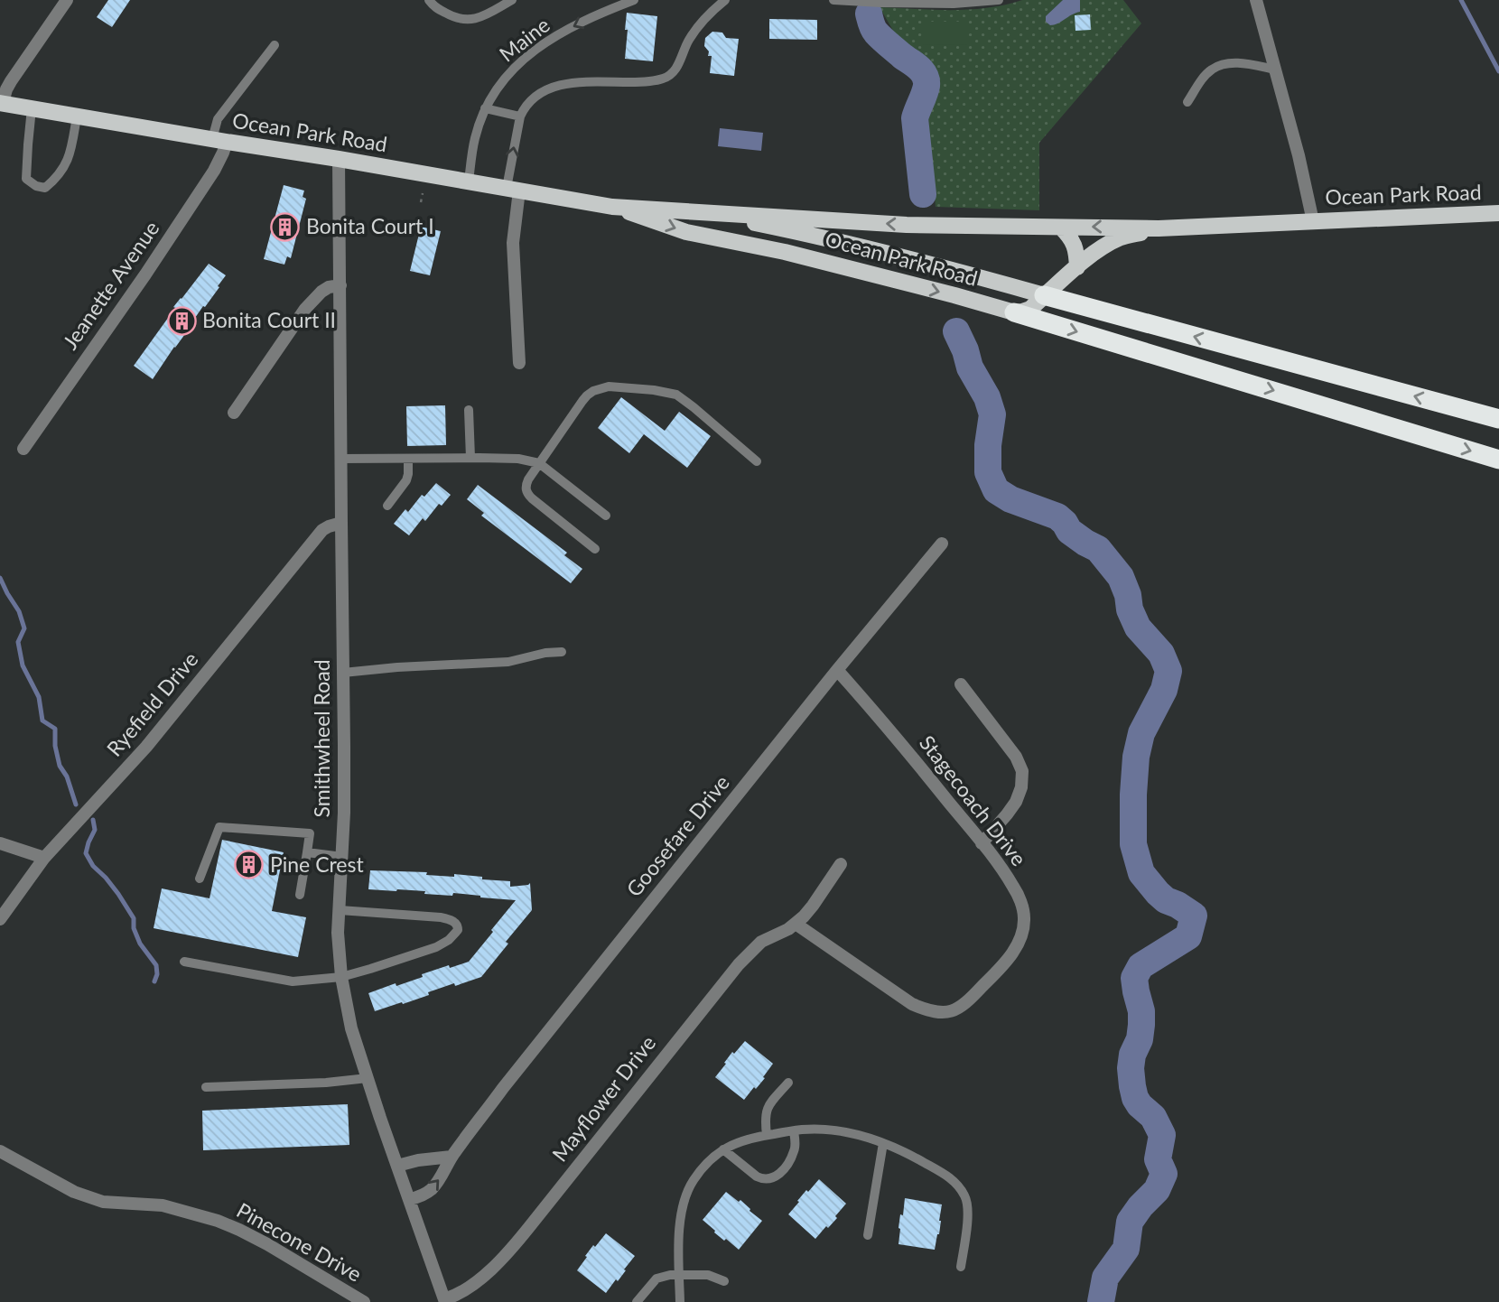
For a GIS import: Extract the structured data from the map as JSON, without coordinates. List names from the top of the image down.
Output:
{
  "streets": {
    "main road": ["Ocean Park Road"],
    "street": [
      "Jeanette Avenue",
      "Ryefield Drive",
      "Smithwheel Road",
      "Stagecoach Drive",
      "Goosefare Drive",
      "Mayflower Drive",
      "Pinecone Drive"
    ],
    "lane": ["Maine"]
  },
  "crossings": [
    ["Maine", "Ocean Park Road"],
    ["Ocean Park Road", "Jeanette Avenue"],
    ["Ocean Park Road", "Smithwheel Road"],
    ["Ryefield Drive", "Smithwheel Road"],
    ["Smithwheel Road", "Goosefare Drive"],
    ["Smithwheel Road", "Mayflower Drive"],
    ["Stagecoach Drive", "Goosefare Drive"],
    ["Stagecoach Drive", "Mayflower Drive"]
  ],
  "places": {
    "building": ["Bonita Court I", "Bonita Court II", "Pine Crest"]
  }
}
